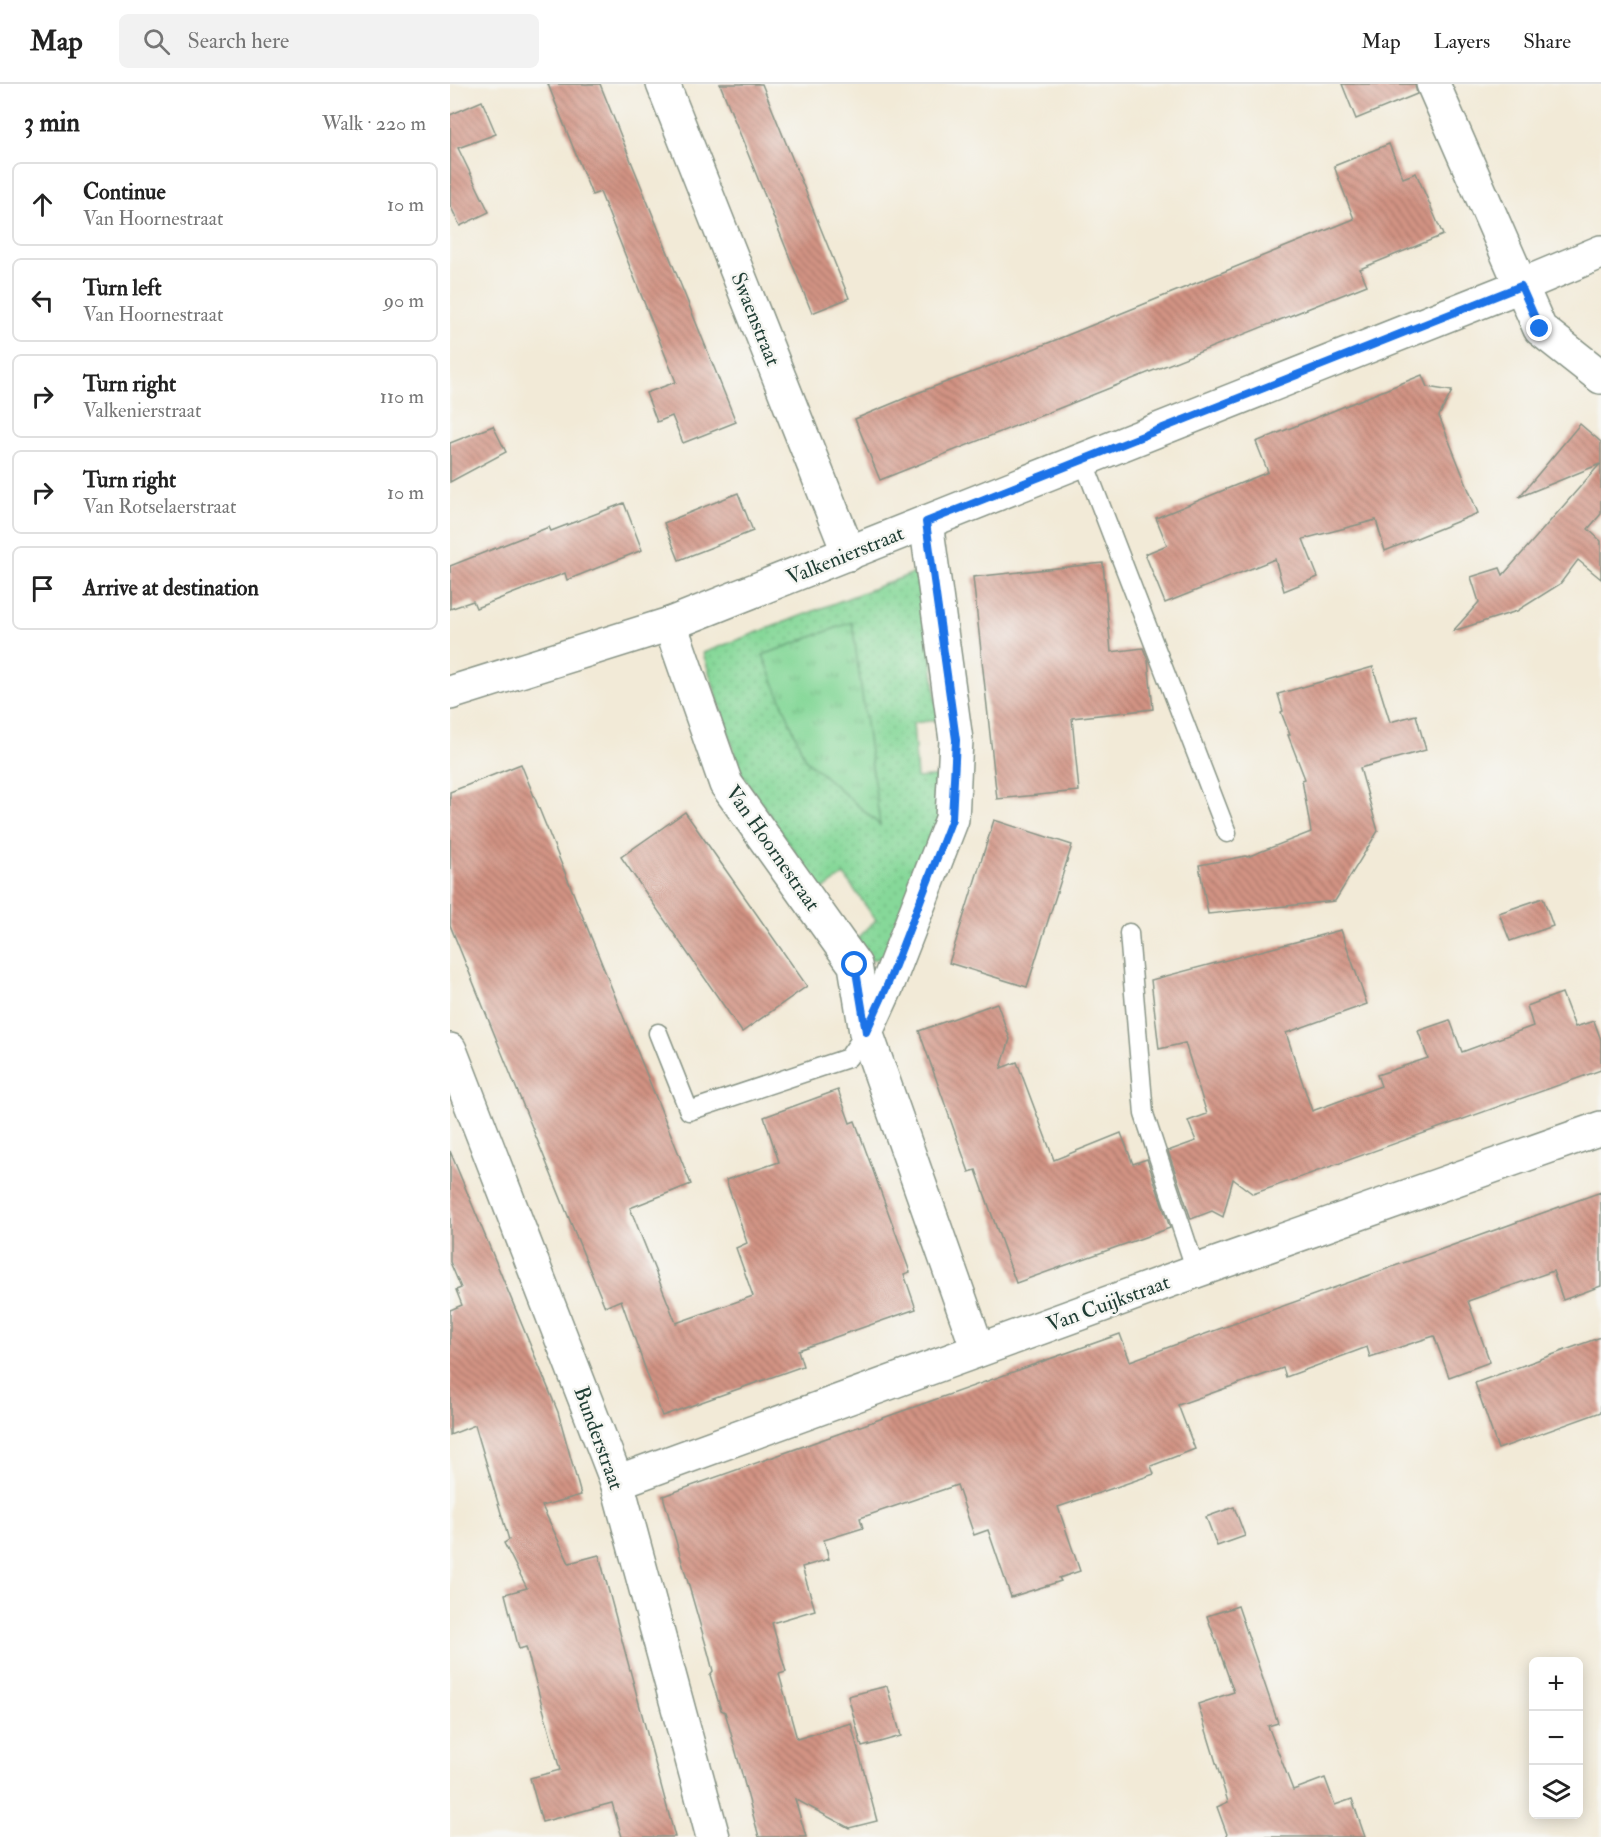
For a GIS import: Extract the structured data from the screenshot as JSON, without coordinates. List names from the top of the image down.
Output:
{
  "streets": {
    "street": [
      "Swaenstraat",
      "Valkenierstraat",
      "Van Hoornestraat",
      "Van Cuijkstraat",
      "Bunderstraat"
    ]
  },
  "crossings": [
    ["Swaenstraat", "Valkenierstraat"],
    ["Valkenierstraat", "Van Hoornestraat"],
    ["Van Hoornestraat", "Van Cuijkstraat"],
    ["Van Cuijkstraat", "Bunderstraat"]
  ],
  "page": {
    "header": "Map",
    "search": "Search here",
    "nav": ["Map", "Layers", "Share"],
    "heading": ["3 min", "Walk · 220 m"],
    "list": [
      ["Continue", "Van Hoornestraat", "10 m"],
      ["Turn left", "Van Hoornestraat", "90 m"],
      ["Turn right", "Valkenierstraat", "110 m"],
      ["Turn right", "Van Rotselaerstraat", "10 m"],
      "Arrive at destination"
    ],
    "map_buttons": ["+", "−"]
  }
}
